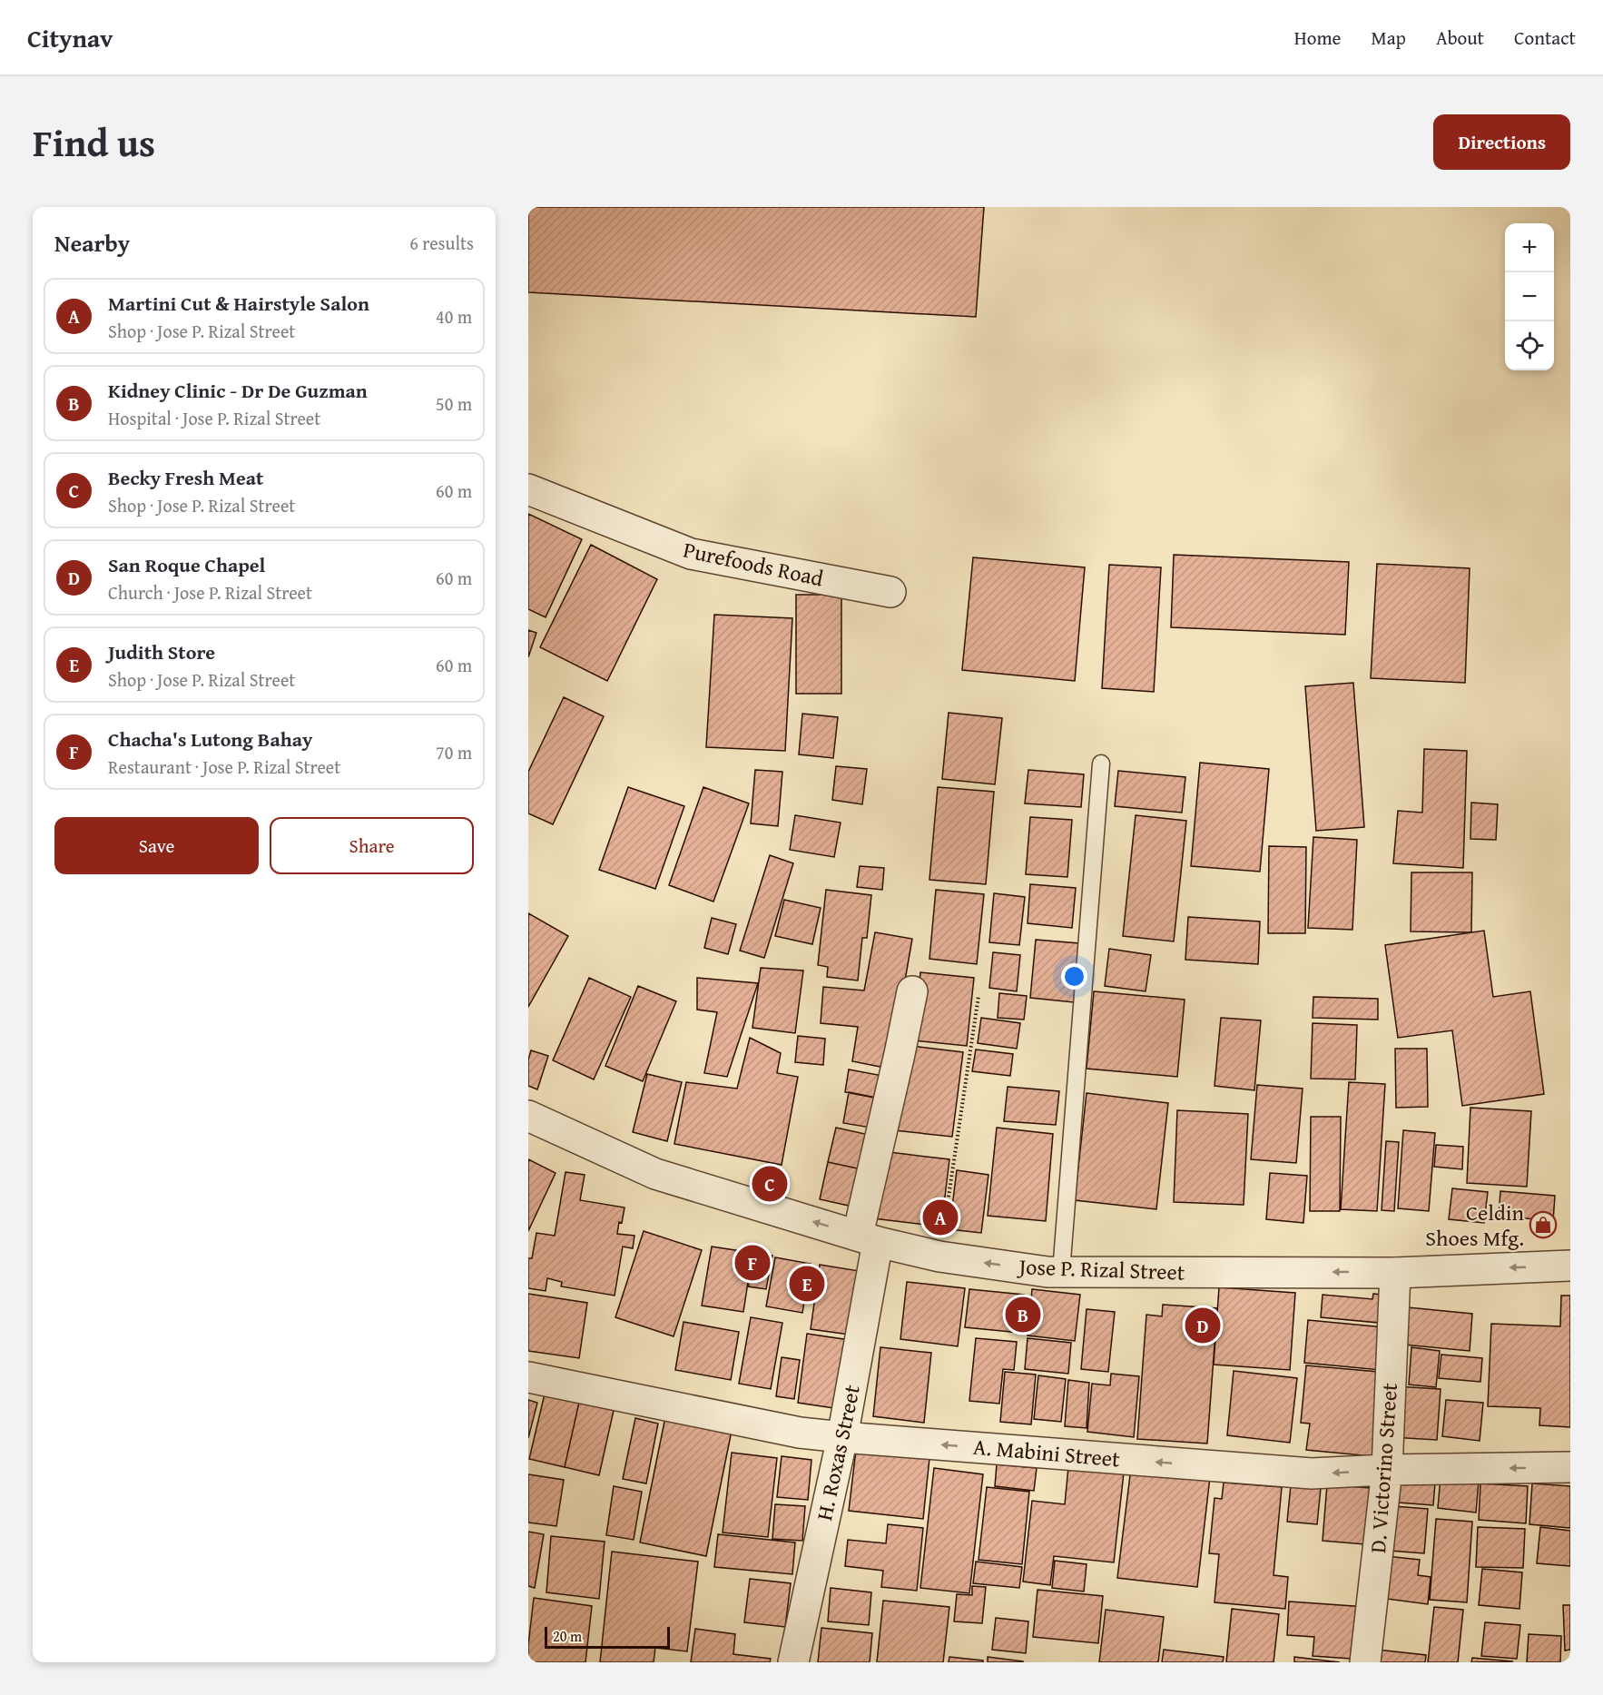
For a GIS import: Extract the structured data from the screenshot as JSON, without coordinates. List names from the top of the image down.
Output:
{
  "streets": {
    "street": [
      "Purefoods Road",
      "Jose P. Rizal Street",
      "H. Roxas Street",
      "A. Mabini Street",
      "D. Victorino Street"
    ]
  },
  "crossings": [
    ["Jose P. Rizal Street", "H. Roxas Street"],
    ["Jose P. Rizal Street", "D. Victorino Street"],
    ["H. Roxas Street", "A. Mabini Street"],
    ["A. Mabini Street", "D. Victorino Street"]
  ],
  "one_way": ["Jose P. Rizal Street", "A. Mabini Street"],
  "places": {
    "shop": ["Celdin Shoes Mfg."]
  },
  "scale_bar": "20 m",
  "page": {
    "header": "Citynav",
    "nav": [
      "Home",
      "Map",
      "About",
      "Contact"
    ],
    "title": "Find us",
    "buttons": [
      "Directions",
      ["Save", "Share"]
    ],
    "heading": ["Nearby", "6 results"],
    "map_buttons": ["+", "−"],
    "list": [
      {
        "mark": "A",
        "name": "Martini Cut & Hairstyle Salon",
        "note": "Shop · Jose P. Rizal Street",
        "value": "40 m"
      },
      {
        "mark": "B",
        "name": "Kidney Clinic - Dr De Guzman",
        "note": "Hospital · Jose P. Rizal Street",
        "value": "50 m"
      },
      {
        "mark": "C",
        "name": "Becky Fresh Meat",
        "note": "Shop · Jose P. Rizal Street",
        "value": "60 m"
      },
      {
        "mark": "D",
        "name": "San Roque Chapel",
        "note": "Church · Jose P. Rizal Street",
        "value": "60 m"
      },
      {
        "mark": "E",
        "name": "Judith Store",
        "note": "Shop · Jose P. Rizal Street",
        "value": "60 m"
      },
      {
        "mark": "F",
        "name": "Chacha's Lutong Bahay",
        "note": "Restaurant · Jose P. Rizal Street",
        "value": "70 m"
      }
    ],
    "pins": [
      "C",
      "A",
      "F",
      "E",
      "B",
      "D"
    ],
    "scale": "20 m"
  }
}
